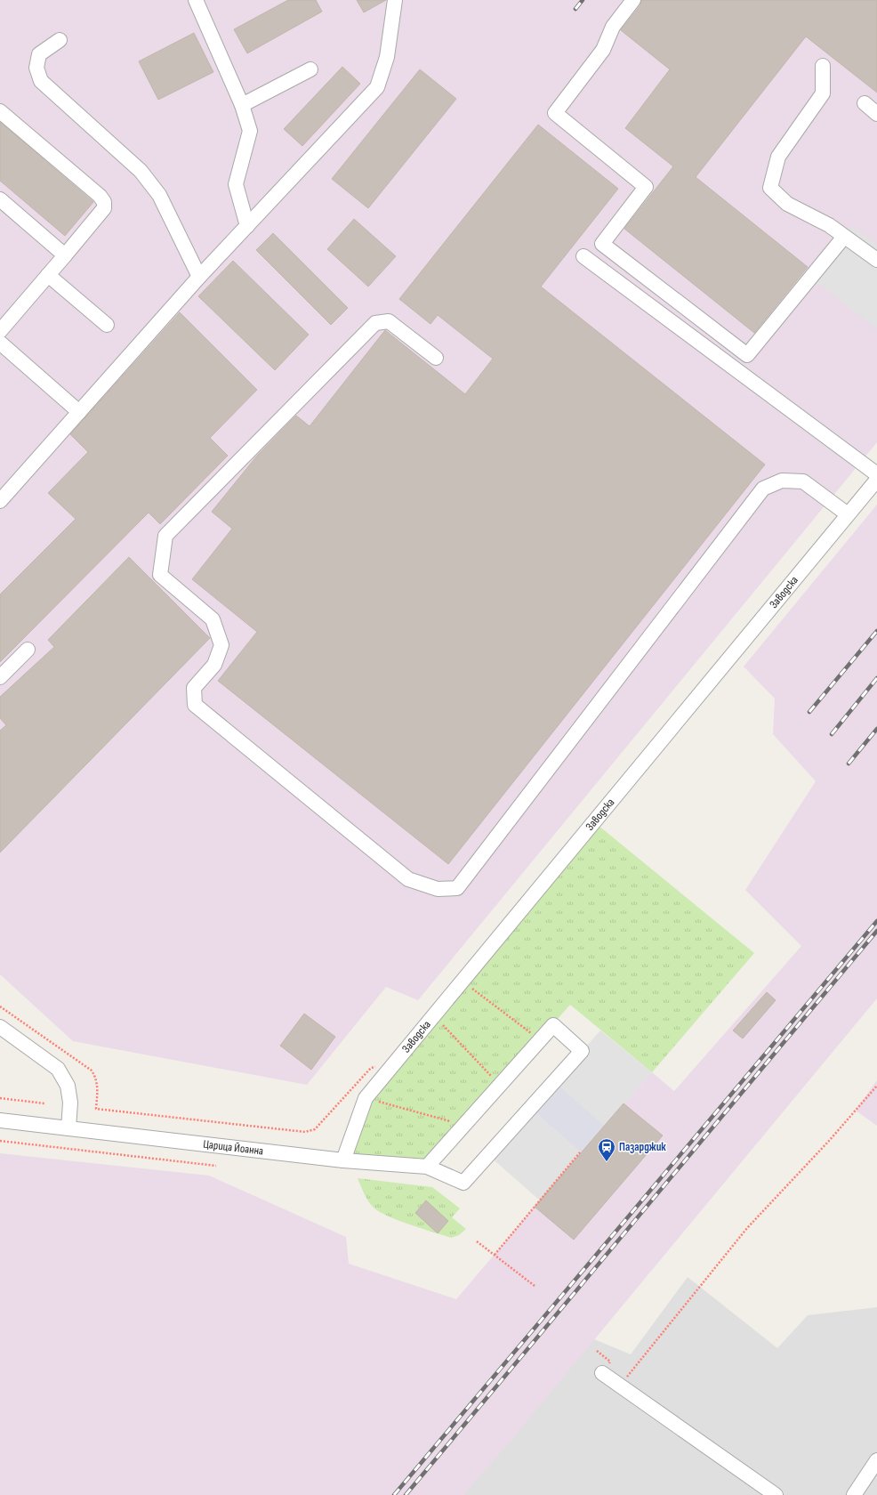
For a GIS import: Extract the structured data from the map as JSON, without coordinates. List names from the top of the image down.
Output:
{
  "streets": {
    "street": ["Заводска", "Царица Йоанна"]
  },
  "crossings": [
    ["Заводска", "Царица Йоанна"]
  ],
  "places": {
    "station": ["Пазарджик"]
  }
}
